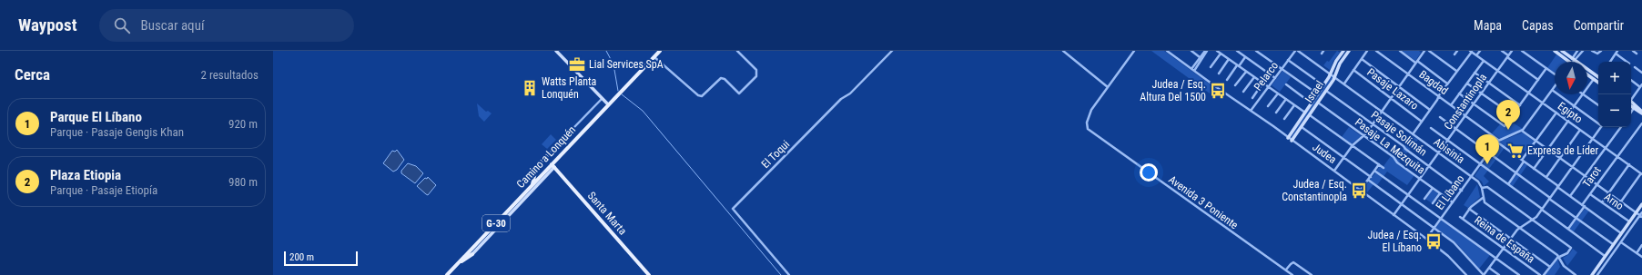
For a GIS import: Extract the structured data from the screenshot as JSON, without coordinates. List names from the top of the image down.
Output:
{
  "streets": {
    "main road": ["Camino a Lonquén", "Santa Marta", "G-30"],
    "street": [
      "Pelarco",
      "Bagdad",
      "Pasaje Lazaro",
      "Israel",
      "Constantinopla",
      "Egipto",
      "Pasaje Solimán",
      "Pasaje La Mezquita",
      "Abisinia",
      "Judea",
      "El Toqui",
      "Tarot",
      "El Líbano",
      "Arno",
      "Avenida 3 Poniente",
      "Reina de España"
    ]
  },
  "crossings": [
    ["Pelarco", "Judea"],
    ["Bagdad", "Constantinopla"],
    ["Bagdad", "Tarot"],
    ["Bagdad", "El Líbano"],
    ["Israel", "Pasaje Solimán"],
    ["Israel", "Pasaje La Mezquita"],
    ["Israel", "Abisinia"],
    ["Israel", "Judea"],
    ["Constantinopla", "Egipto"],
    ["Constantinopla", "Pasaje Solimán"],
    ["Constantinopla", "Pasaje La Mezquita"],
    ["Constantinopla", "Abisinia"],
    ["Constantinopla", "Judea"],
    ["Egipto", "Tarot"],
    ["Pasaje Solimán", "El Líbano"],
    ["Pasaje La Mezquita", "El Líbano"],
    ["Abisinia", "El Líbano"],
    ["Judea", "El Líbano"],
    ["Camino a Lonquén", "Santa Marta"],
    ["Tarot", "Arno"]
  ],
  "places": {
    "office": ["Lial Services SpA"],
    "building": ["Watts Planta Lonquén"],
    "bus stop": ["Judea / Esq. Altura Del 1500", "Judea / Esq. Constantinopla", "Judea / Esq. El Líbano"],
    "supermarket": ["Express de Líder"]
  },
  "scale_bar": "200 m",
  "north": "bottom",
  "page": {
    "header": "Waypost",
    "search": "Buscar aquí",
    "nav": ["Mapa", "Capas", "Compartir"],
    "heading": ["Cerca", "2 resultados"],
    "map_buttons": ["+", "−"],
    "list": [
      {
        "mark": "1",
        "name": "Parque El Líbano",
        "note": "Parque · Pasaje Gengis Khan",
        "value": "920 m"
      },
      {
        "mark": "2",
        "name": "Plaza Etiopia",
        "note": "Parque · Pasaje Etiopía",
        "value": "980 m"
      }
    ],
    "pins": ["2", "1"],
    "scale": "200 m"
  }
}
